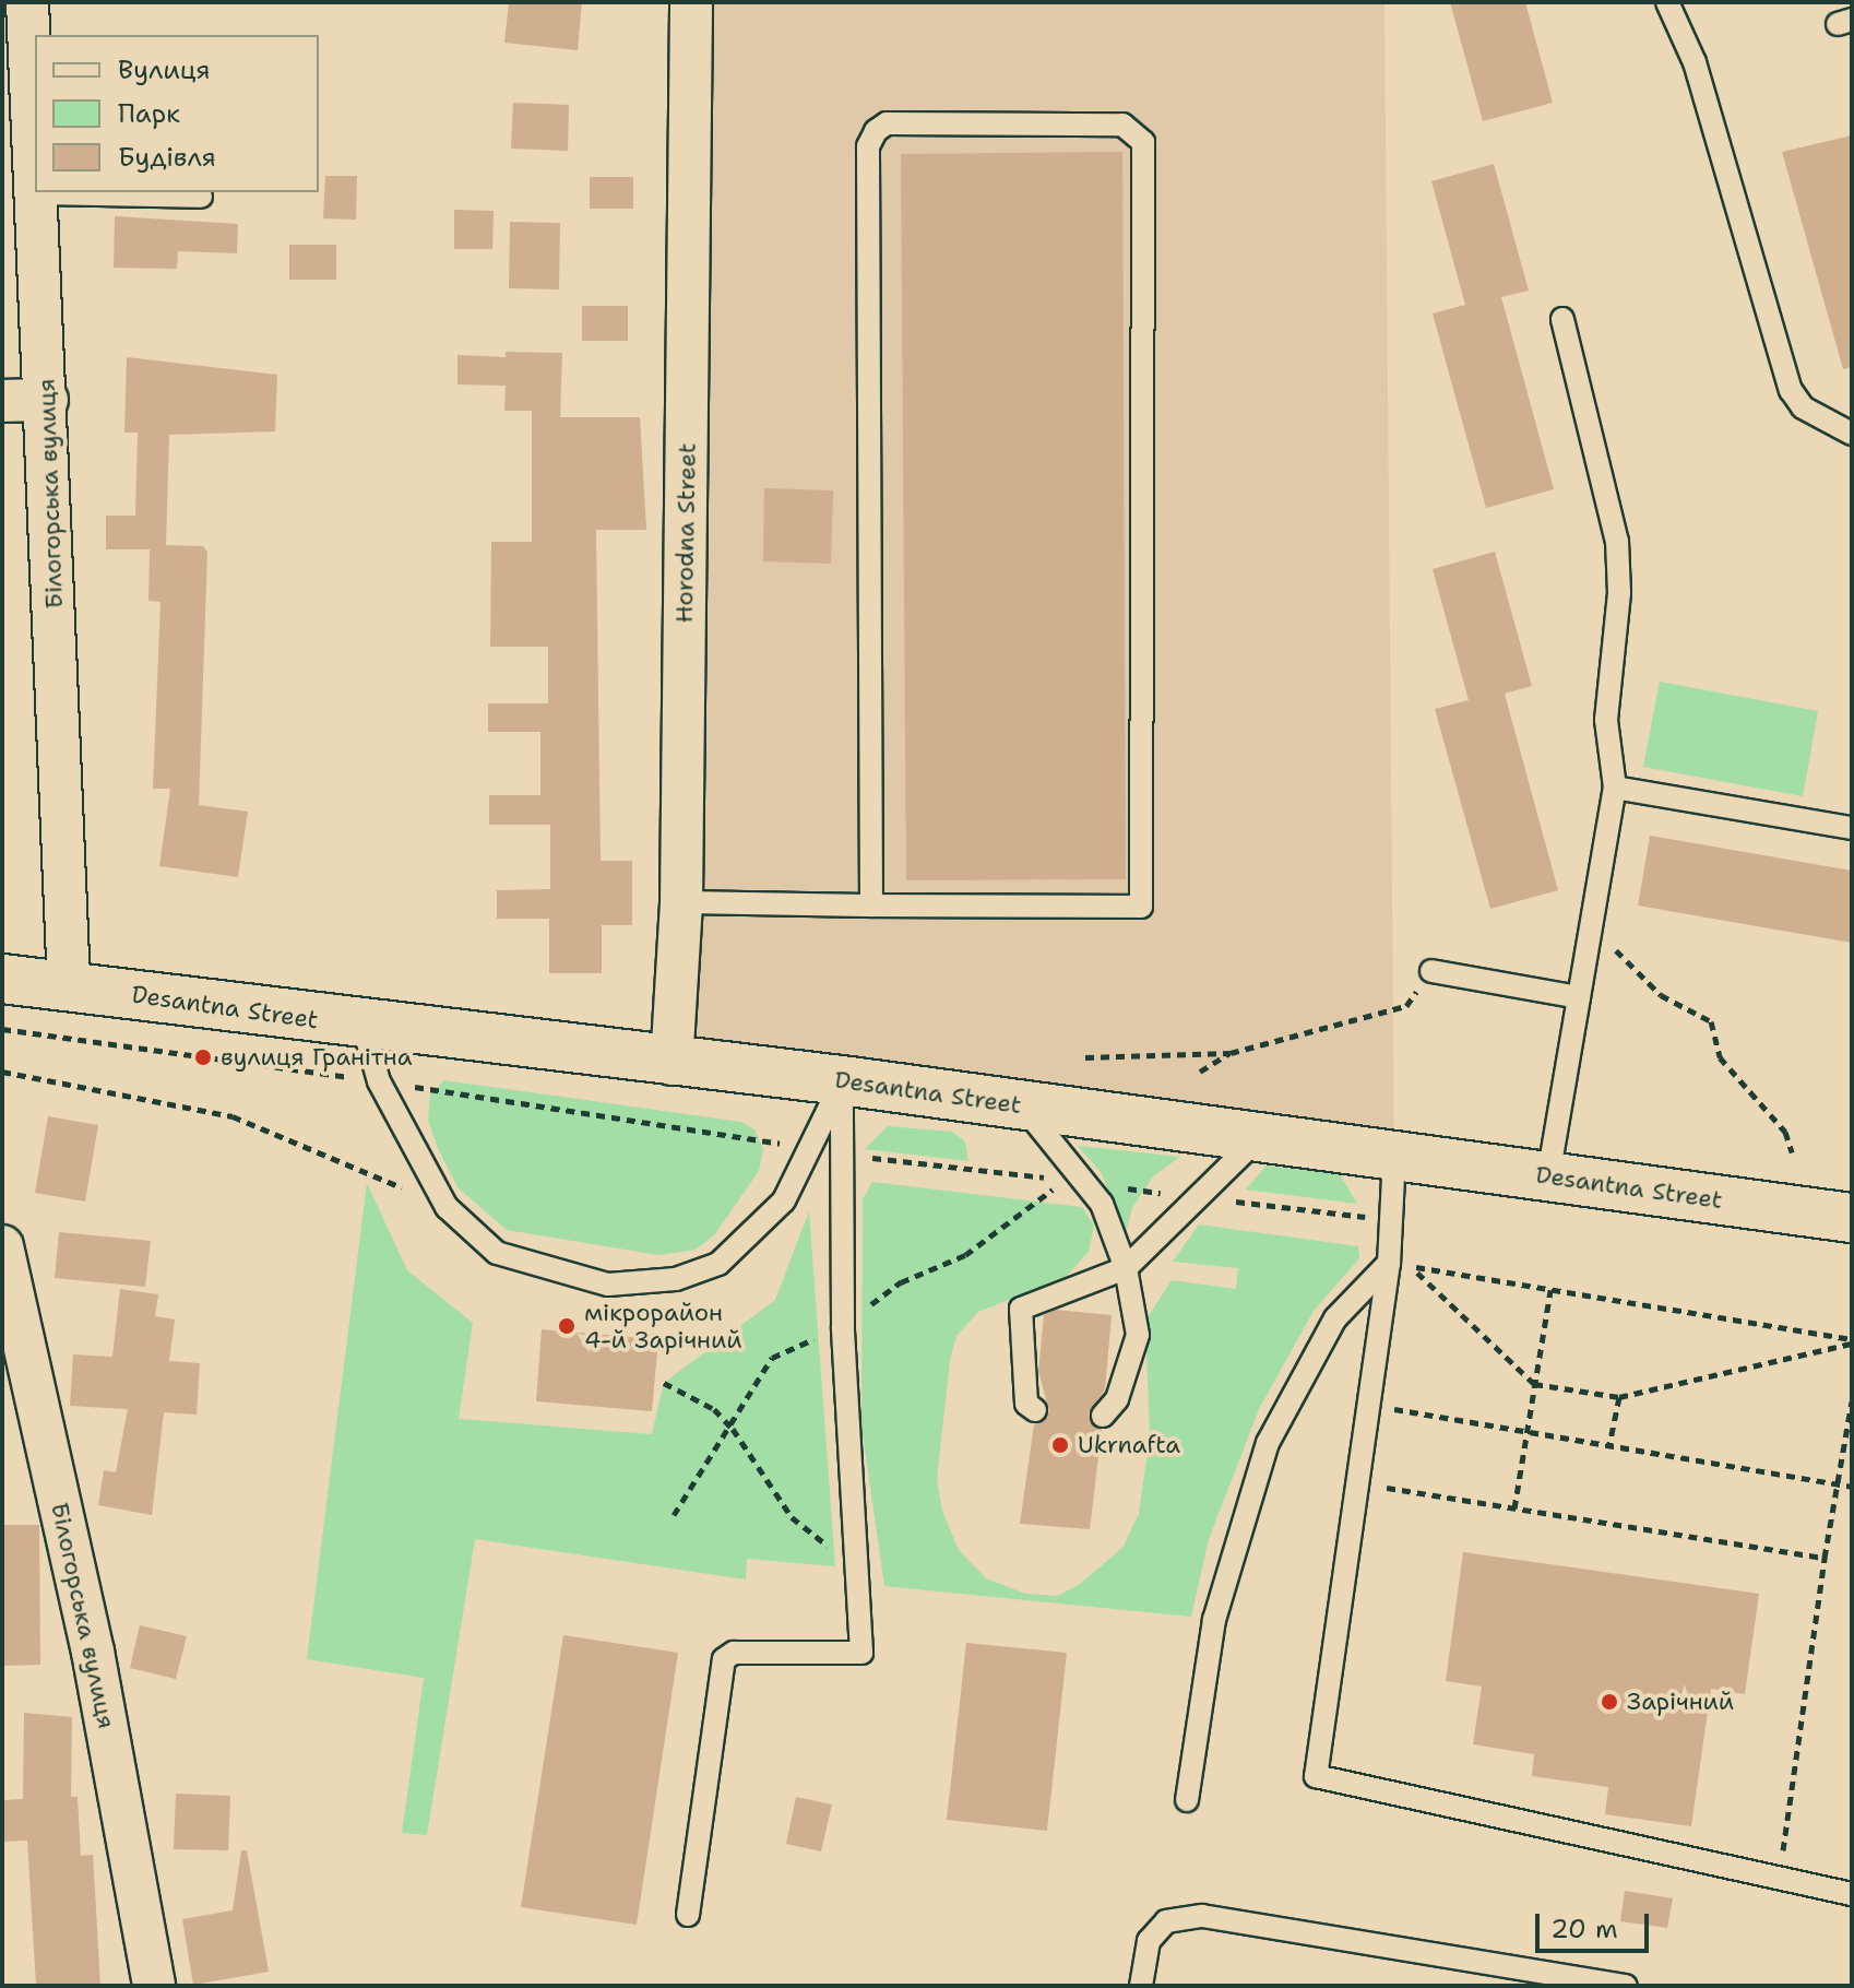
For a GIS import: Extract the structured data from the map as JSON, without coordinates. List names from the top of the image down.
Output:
{
  "streets": {
    "main road": ["Desantna Street"],
    "street": ["Білогорська вулиця", "Horodna Street"]
  },
  "crossings": [
    ["Білогорська вулиця", "Desantna Street"],
    ["Horodna Street", "Desantna Street"]
  ],
  "places": [
    "вулиця Гранітна",
    "мікрорайон 4-й Зарічний",
    "Ukrnafta",
    "Зарічний"
  ],
  "legend": ["Вулиця", "Парк", "Будівля"],
  "scale_bar": "20 m"
}
